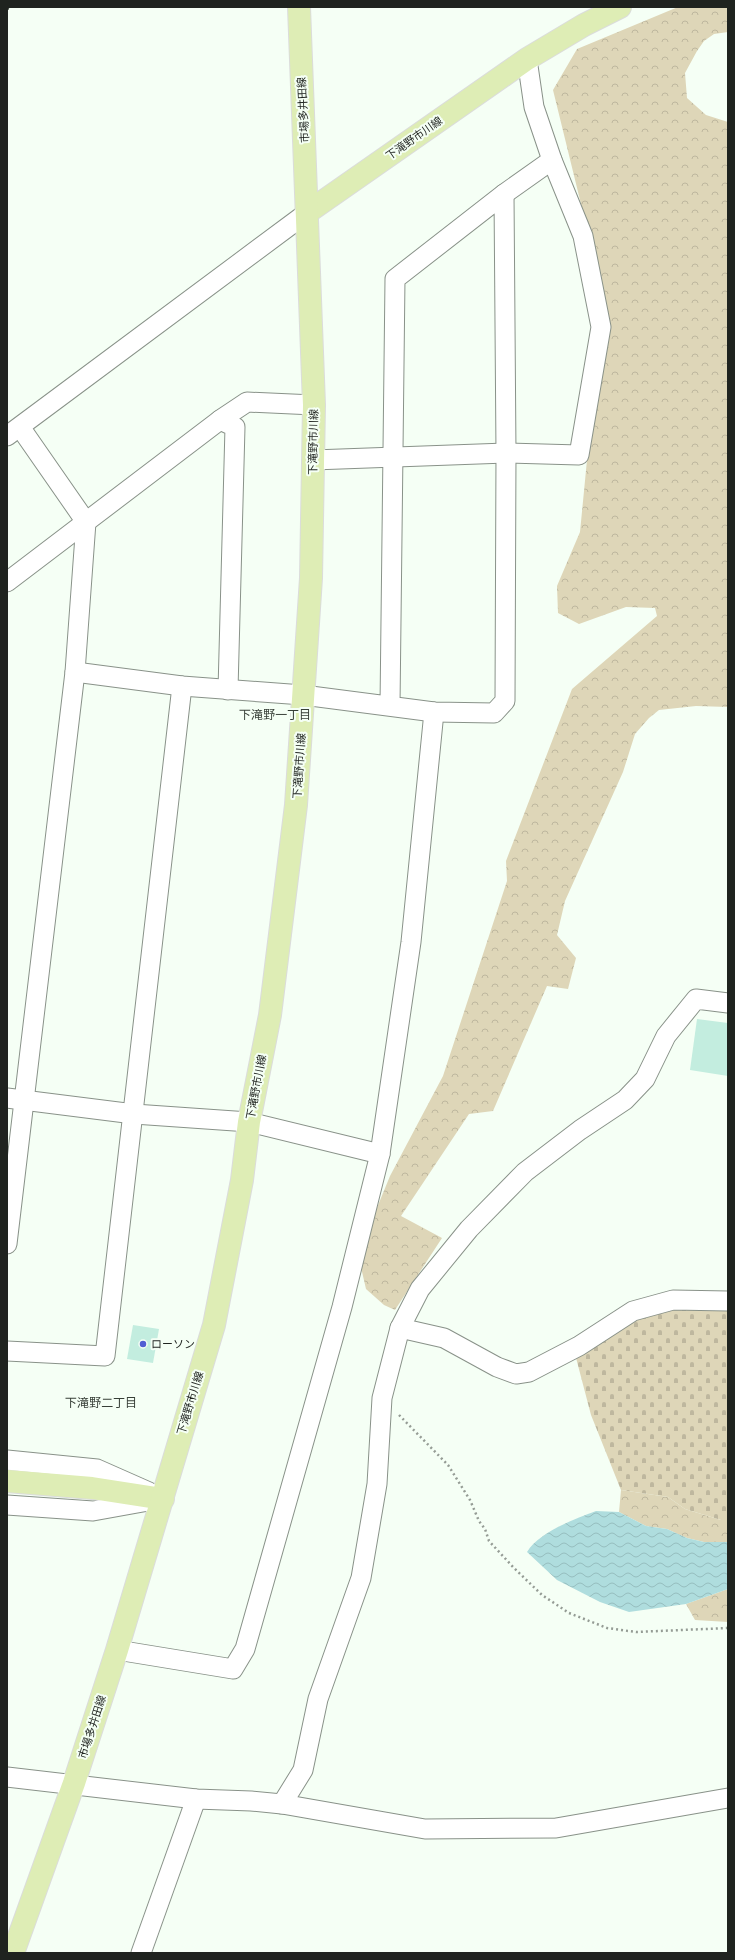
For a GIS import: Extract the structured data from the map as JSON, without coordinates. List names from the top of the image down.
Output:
{
  "streets": {
    "main road": ["市場多井田線", "下滝野市川線"]
  },
  "crossings": [
    ["市場多井田線", "下滝野市川線"]
  ],
  "districts": ["下滝野一丁目", "下滝野二丁目"],
  "places": ["ローソン"]
}
